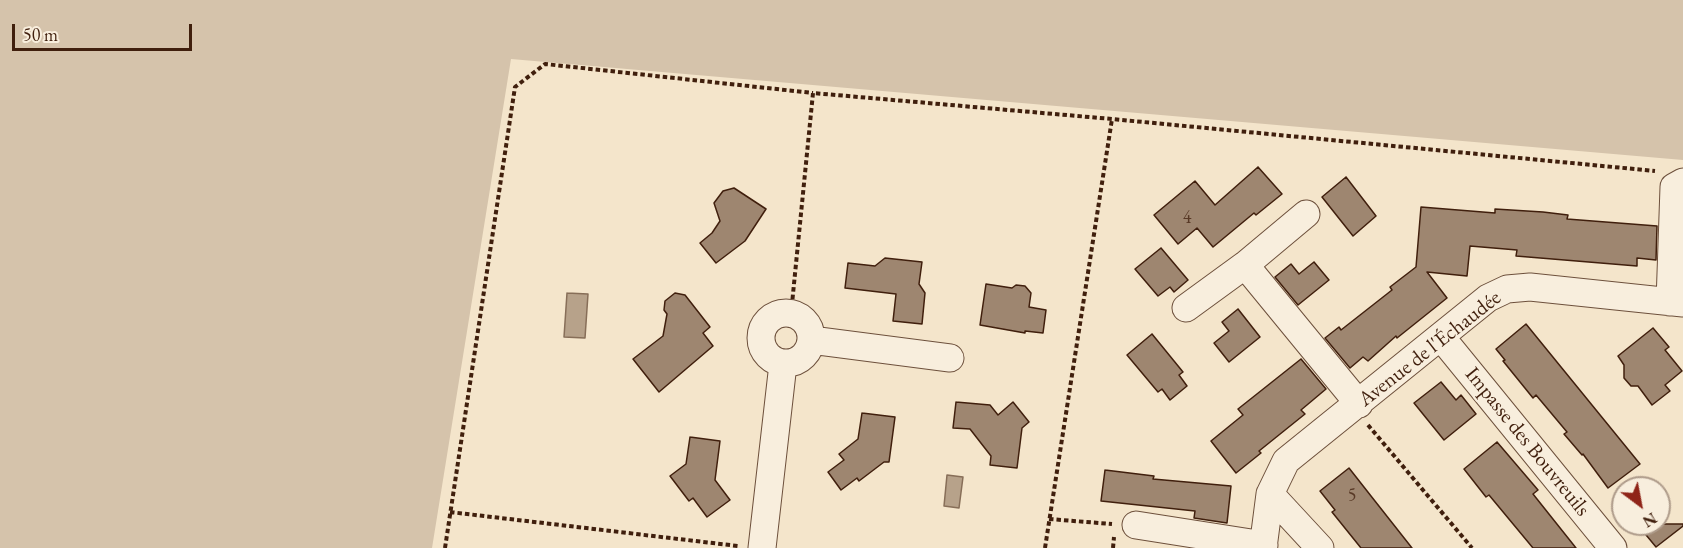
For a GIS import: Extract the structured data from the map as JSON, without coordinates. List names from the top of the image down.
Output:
{
  "streets": {
    "street": ["Avenue de l'Échaudée", "Impasse des Bouvreuils"]
  },
  "crossings": [
    ["Avenue de l'Échaudée", "Impasse des Bouvreuils"]
  ],
  "house_numbers": ["4", "5"],
  "scale_bar": "50 m",
  "north": "bottom right"
}
